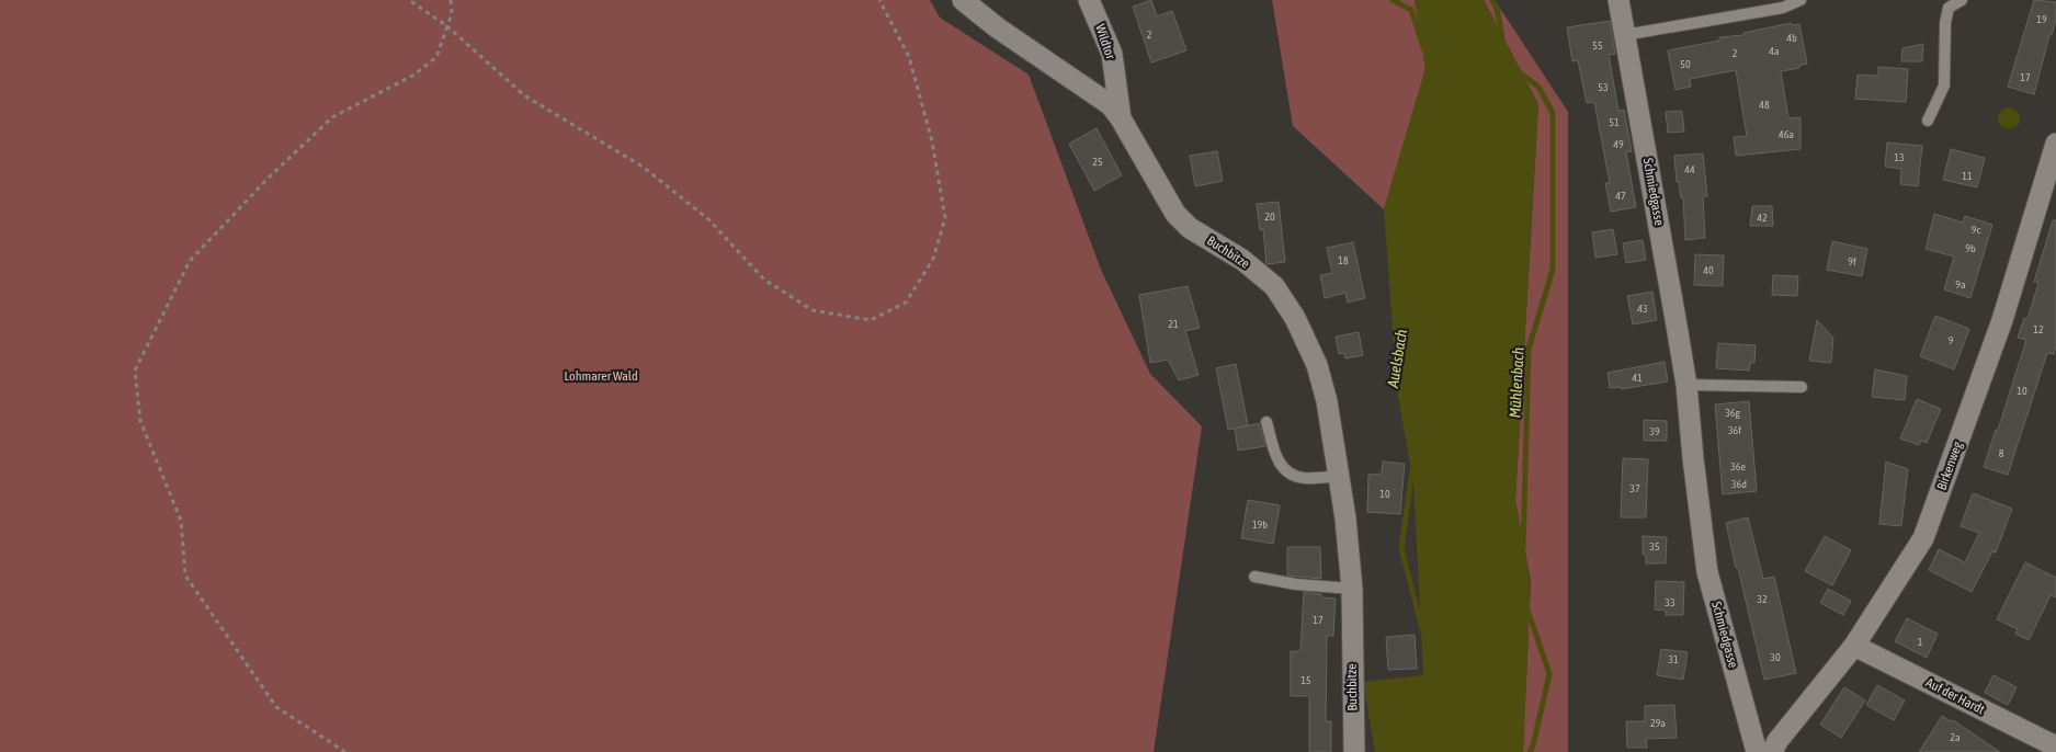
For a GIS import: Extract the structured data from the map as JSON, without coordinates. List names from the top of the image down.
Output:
{
  "streets": {
    "street": [
      "Wildtor",
      "Schmiedgasse",
      "Buchbitze",
      "Birkenweg",
      "Auf der Hardt"
    ]
  },
  "crossings": [
    ["Wildtor", "Buchbitze"],
    ["Birkenweg", "Auf der Hardt"]
  ],
  "water": ["Auelsbach", "Mühlenbach"],
  "parks": ["Lohmarer Wald"],
  "house_numbers": [
    "19",
    "2",
    "4b",
    "55",
    "4a",
    "2",
    "50",
    "17",
    "53",
    "48",
    "51",
    "46a",
    "49",
    "13",
    "25",
    "44",
    "11",
    "47",
    "20",
    "42",
    "9c",
    "9b",
    "18",
    "9f",
    "40",
    "9a",
    "43",
    "21",
    "12",
    "9",
    "41",
    "10",
    "36g",
    "36f",
    "39",
    "8",
    "36e",
    "36d",
    "37",
    "10",
    "19b",
    "35",
    "32",
    "33",
    "17",
    "1",
    "30",
    "31",
    "15",
    "29a",
    "2a"
  ]
}
